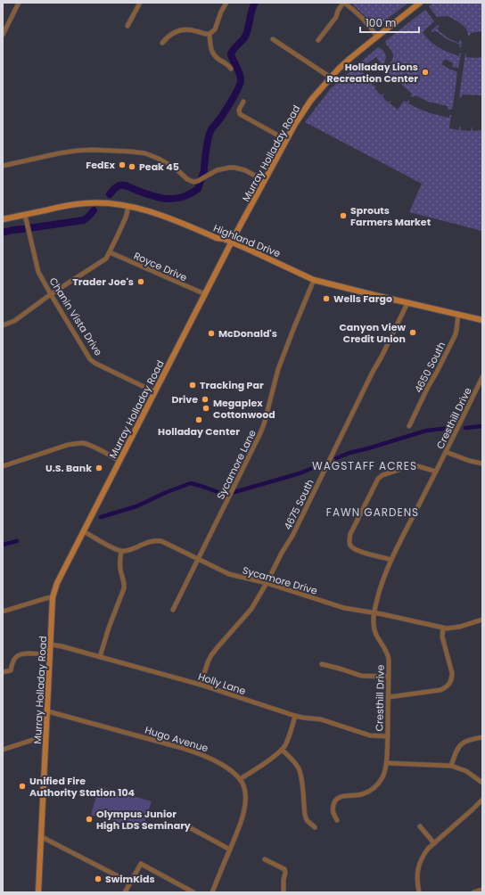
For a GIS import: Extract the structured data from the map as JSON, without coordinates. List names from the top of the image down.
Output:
{
  "streets": {
    "main road": ["Murray Holladay Road", "Highland Drive"],
    "street": [
      "Royce Drive",
      "Chanin Vista Drive",
      "4650 South",
      "Cresthill Drive",
      "Sycamore Lane",
      "4675 South",
      "Sycamore Drive",
      "Holly Lane",
      "Hugo Avenue"
    ]
  },
  "crossings": [
    ["Murray Holladay Road", "Highland Drive"],
    ["Murray Holladay Road", "Royce Drive"],
    ["Murray Holladay Road", "Chanin Vista Drive"],
    ["Murray Holladay Road", "Holly Lane"],
    ["Murray Holladay Road", "Hugo Avenue"],
    ["Highland Drive", "Chanin Vista Drive"],
    ["Highland Drive", "4650 South"],
    ["Highland Drive", "Sycamore Lane"],
    ["Highland Drive", "4675 South"],
    ["Cresthill Drive", "Sycamore Drive"],
    ["Cresthill Drive", "Holly Lane"],
    ["Sycamore Lane", "Sycamore Drive"],
    ["4675 South", "Sycamore Drive"],
    ["4675 South", "Holly Lane"]
  ],
  "districts": ["WAGSTAFF ACRES", "FAWN GARDENS"],
  "places": [
    "Holladay Lions Recreation Center",
    "FedEx",
    "Peak 45",
    "Sprouts Farmers Market",
    "Trader Joe's",
    "Wells Fargo",
    "Canyon View Credit Union",
    "McDonald's",
    "Tracking Par",
    "Drive",
    "Megaplex Cottonwood",
    "Holladay Center",
    "U.S. Bank",
    "Unified Fire Authority Station 104",
    "Olympus Junior High LDS Seminary",
    "SwimKids"
  ],
  "scale_bar": "100 m"
}
